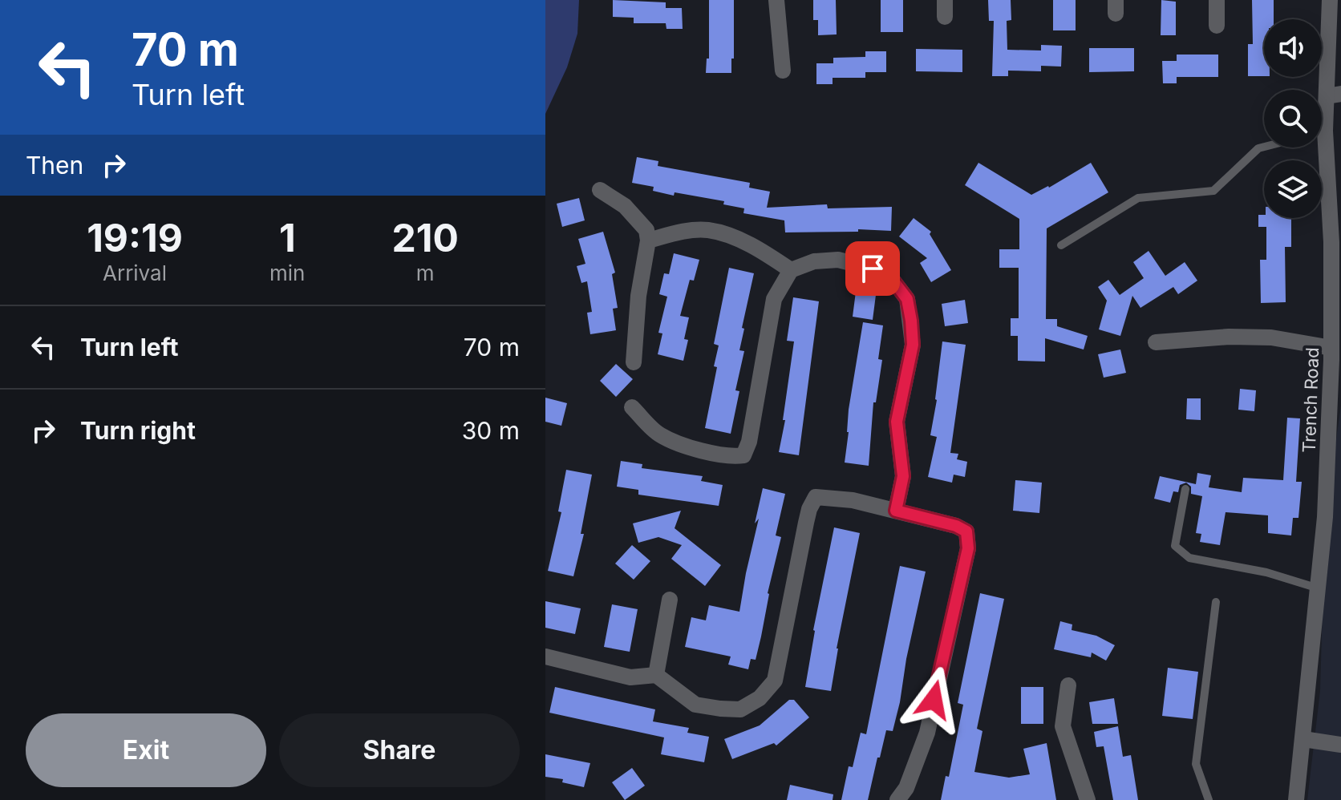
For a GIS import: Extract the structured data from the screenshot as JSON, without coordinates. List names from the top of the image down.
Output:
{
  "streets": {
    "street": ["Trench Road"]
  },
  "page": {
    "turn": ["70 m", "Turn left"],
    "then": "Then",
    "eta": [
      "19:19",
      "Arrival",
      "1",
      "min",
      "210",
      "m"
    ],
    "list": [
      {
        "name": "Turn left",
        "value": "70 m"
      },
      {
        "name": "Turn right",
        "value": "30 m"
      }
    ],
    "buttons": ["Exit", "Share"]
  }
}
